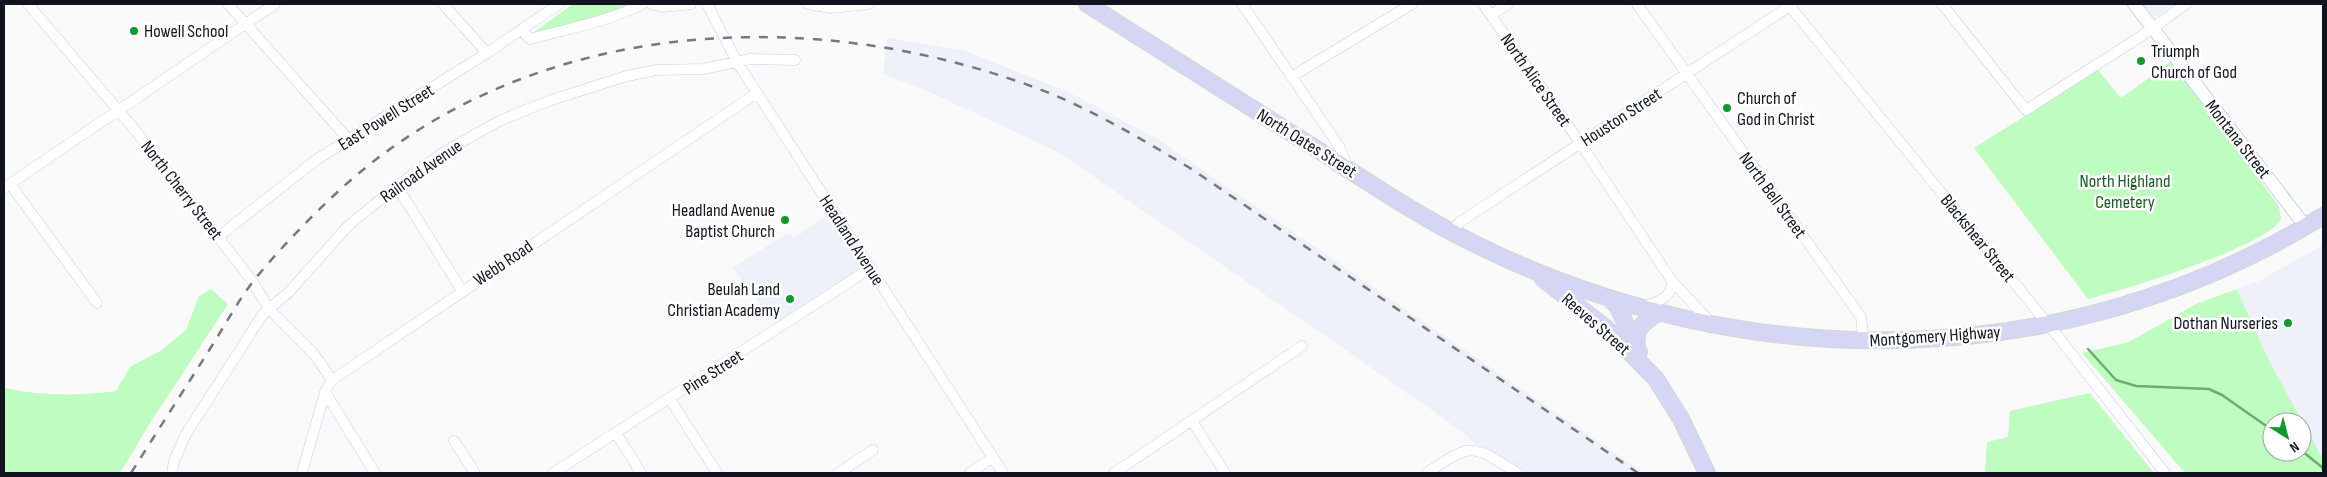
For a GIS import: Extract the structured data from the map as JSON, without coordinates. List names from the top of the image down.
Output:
{
  "streets": {
    "main road": ["North Oates Street", "Reeves Street", "Montgomery Highway"],
    "street": [
      "North Alice Street",
      "East Powell Street",
      "Houston Street",
      "Montana Street",
      "Railroad Avenue",
      "North Cherry Street",
      "North Bell Street",
      "Blackshear Street",
      "Headland Avenue",
      "Webb Road",
      "Pine Street"
    ]
  },
  "crossings": [
    ["North Alice Street", "Houston Street"],
    ["North Alice Street", "Montgomery Highway"],
    ["East Powell Street", "North Cherry Street"],
    ["Houston Street", "North Oates Street"],
    ["Houston Street", "North Bell Street"],
    ["Houston Street", "Blackshear Street"],
    ["Montana Street", "Montgomery Highway"],
    ["North Oates Street", "Reeves Street"],
    ["North Oates Street", "Montgomery Highway"],
    ["Railroad Avenue", "North Cherry Street"],
    ["Railroad Avenue", "Headland Avenue"],
    ["North Cherry Street", "Webb Road"],
    ["North Bell Street", "Montgomery Highway"],
    ["Blackshear Street", "Montgomery Highway"],
    ["Headland Avenue", "Webb Road"],
    ["Headland Avenue", "Pine Street"],
    ["Reeves Street", "Montgomery Highway"]
  ],
  "parks": ["North Highland Cemetery"],
  "places": [
    "Howell School",
    "Triumph Church of God",
    "Church of God in Christ",
    "Headland Avenue Baptist Church",
    "Beulah Land Christian Academy",
    "Dothan Nurseries"
  ],
  "north": "bottom right"
}
